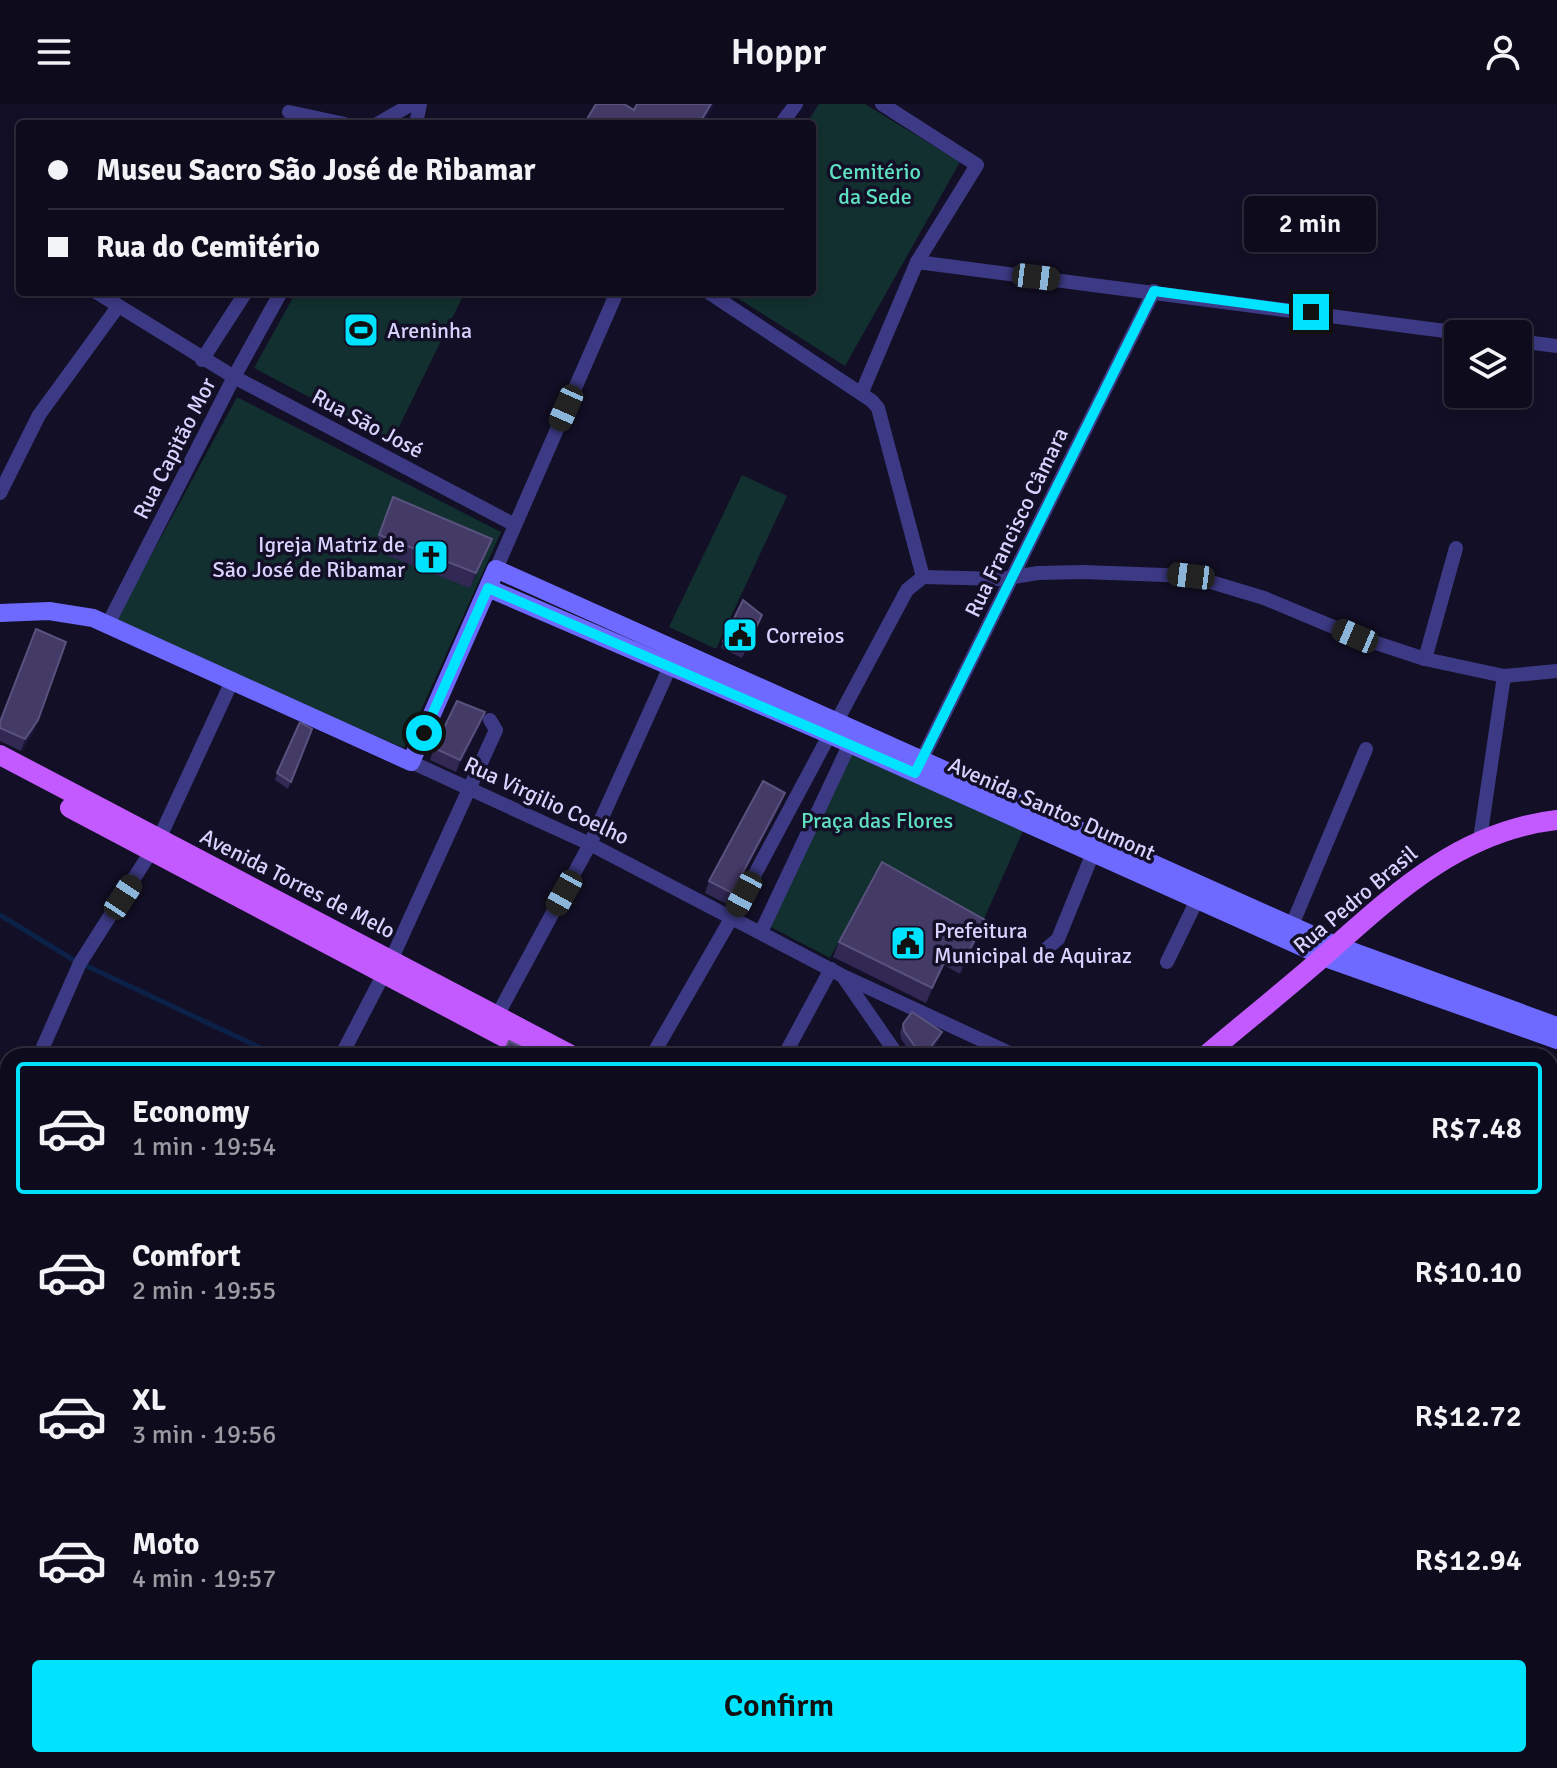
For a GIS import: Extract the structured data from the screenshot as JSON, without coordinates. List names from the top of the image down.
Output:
{
  "streets": {
    "main road": ["Avenida Torres de Melo", "Rua Pedro Brasil"],
    "street": [
      "Rua São José",
      "Rua Capitão Mor",
      "Rua Francisco Câmara",
      "Rua Virgilio Coelho",
      "Avenida Santos Dumont"
    ]
  },
  "crossings": [
    ["Rua São José", "Rua Capitão Mor"],
    ["Rua Capitão Mor", "Rua Virgilio Coelho"],
    ["Rua Francisco Câmara", "Avenida Santos Dumont"],
    ["Avenida Santos Dumont", "Rua Pedro Brasil"]
  ],
  "parks": ["Cemitério da Sede", "Praça das Flores"],
  "places": {
    "sports": ["Areninha"],
    "church": ["Igreja Matriz de São José de Ribamar"],
    "public building": ["Correios", "Prefeitura Municipal de Aquiraz"]
  },
  "page": {
    "header": "Hoppr",
    "banner": ["Museu Sacro São José de Ribamar", "Rua do Cemitério"],
    "bubble": "2 min",
    "list": [
      {
        "name": "Economy",
        "note": "1 min · 19:54",
        "value": "R$7.48"
      },
      {
        "name": "Comfort",
        "note": "2 min · 19:55",
        "value": "R$10.10"
      },
      {
        "name": "XL",
        "note": "3 min · 19:56",
        "value": "R$12.72"
      },
      {
        "name": "Moto",
        "note": "4 min · 19:57",
        "value": "R$12.94"
      }
    ],
    "buttons": "Confirm"
  }
}
